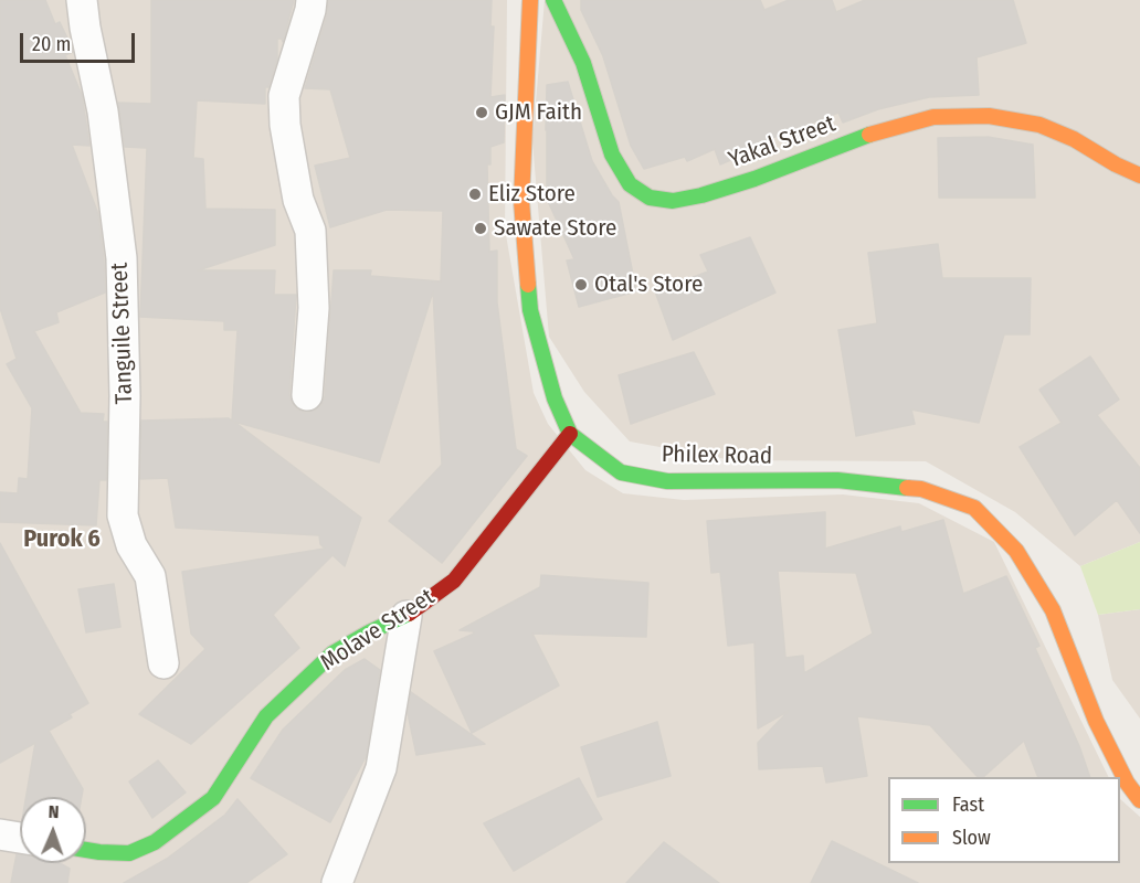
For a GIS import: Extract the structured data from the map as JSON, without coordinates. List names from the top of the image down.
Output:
{
  "streets": {
    "street": [
      "Yakal Street",
      "Tanguile Street",
      "Philex Road",
      "Molave Street"
    ]
  },
  "crossings": [
    ["Philex Road", "Molave Street"]
  ],
  "districts": ["Purok 6"],
  "places": [
    "GJM Faith",
    "Eliz Store",
    "Sawate Store",
    "Otal's Store"
  ],
  "legend": ["Fast", "Slow"],
  "scale_bar": "20 m",
  "north": "top"
}
